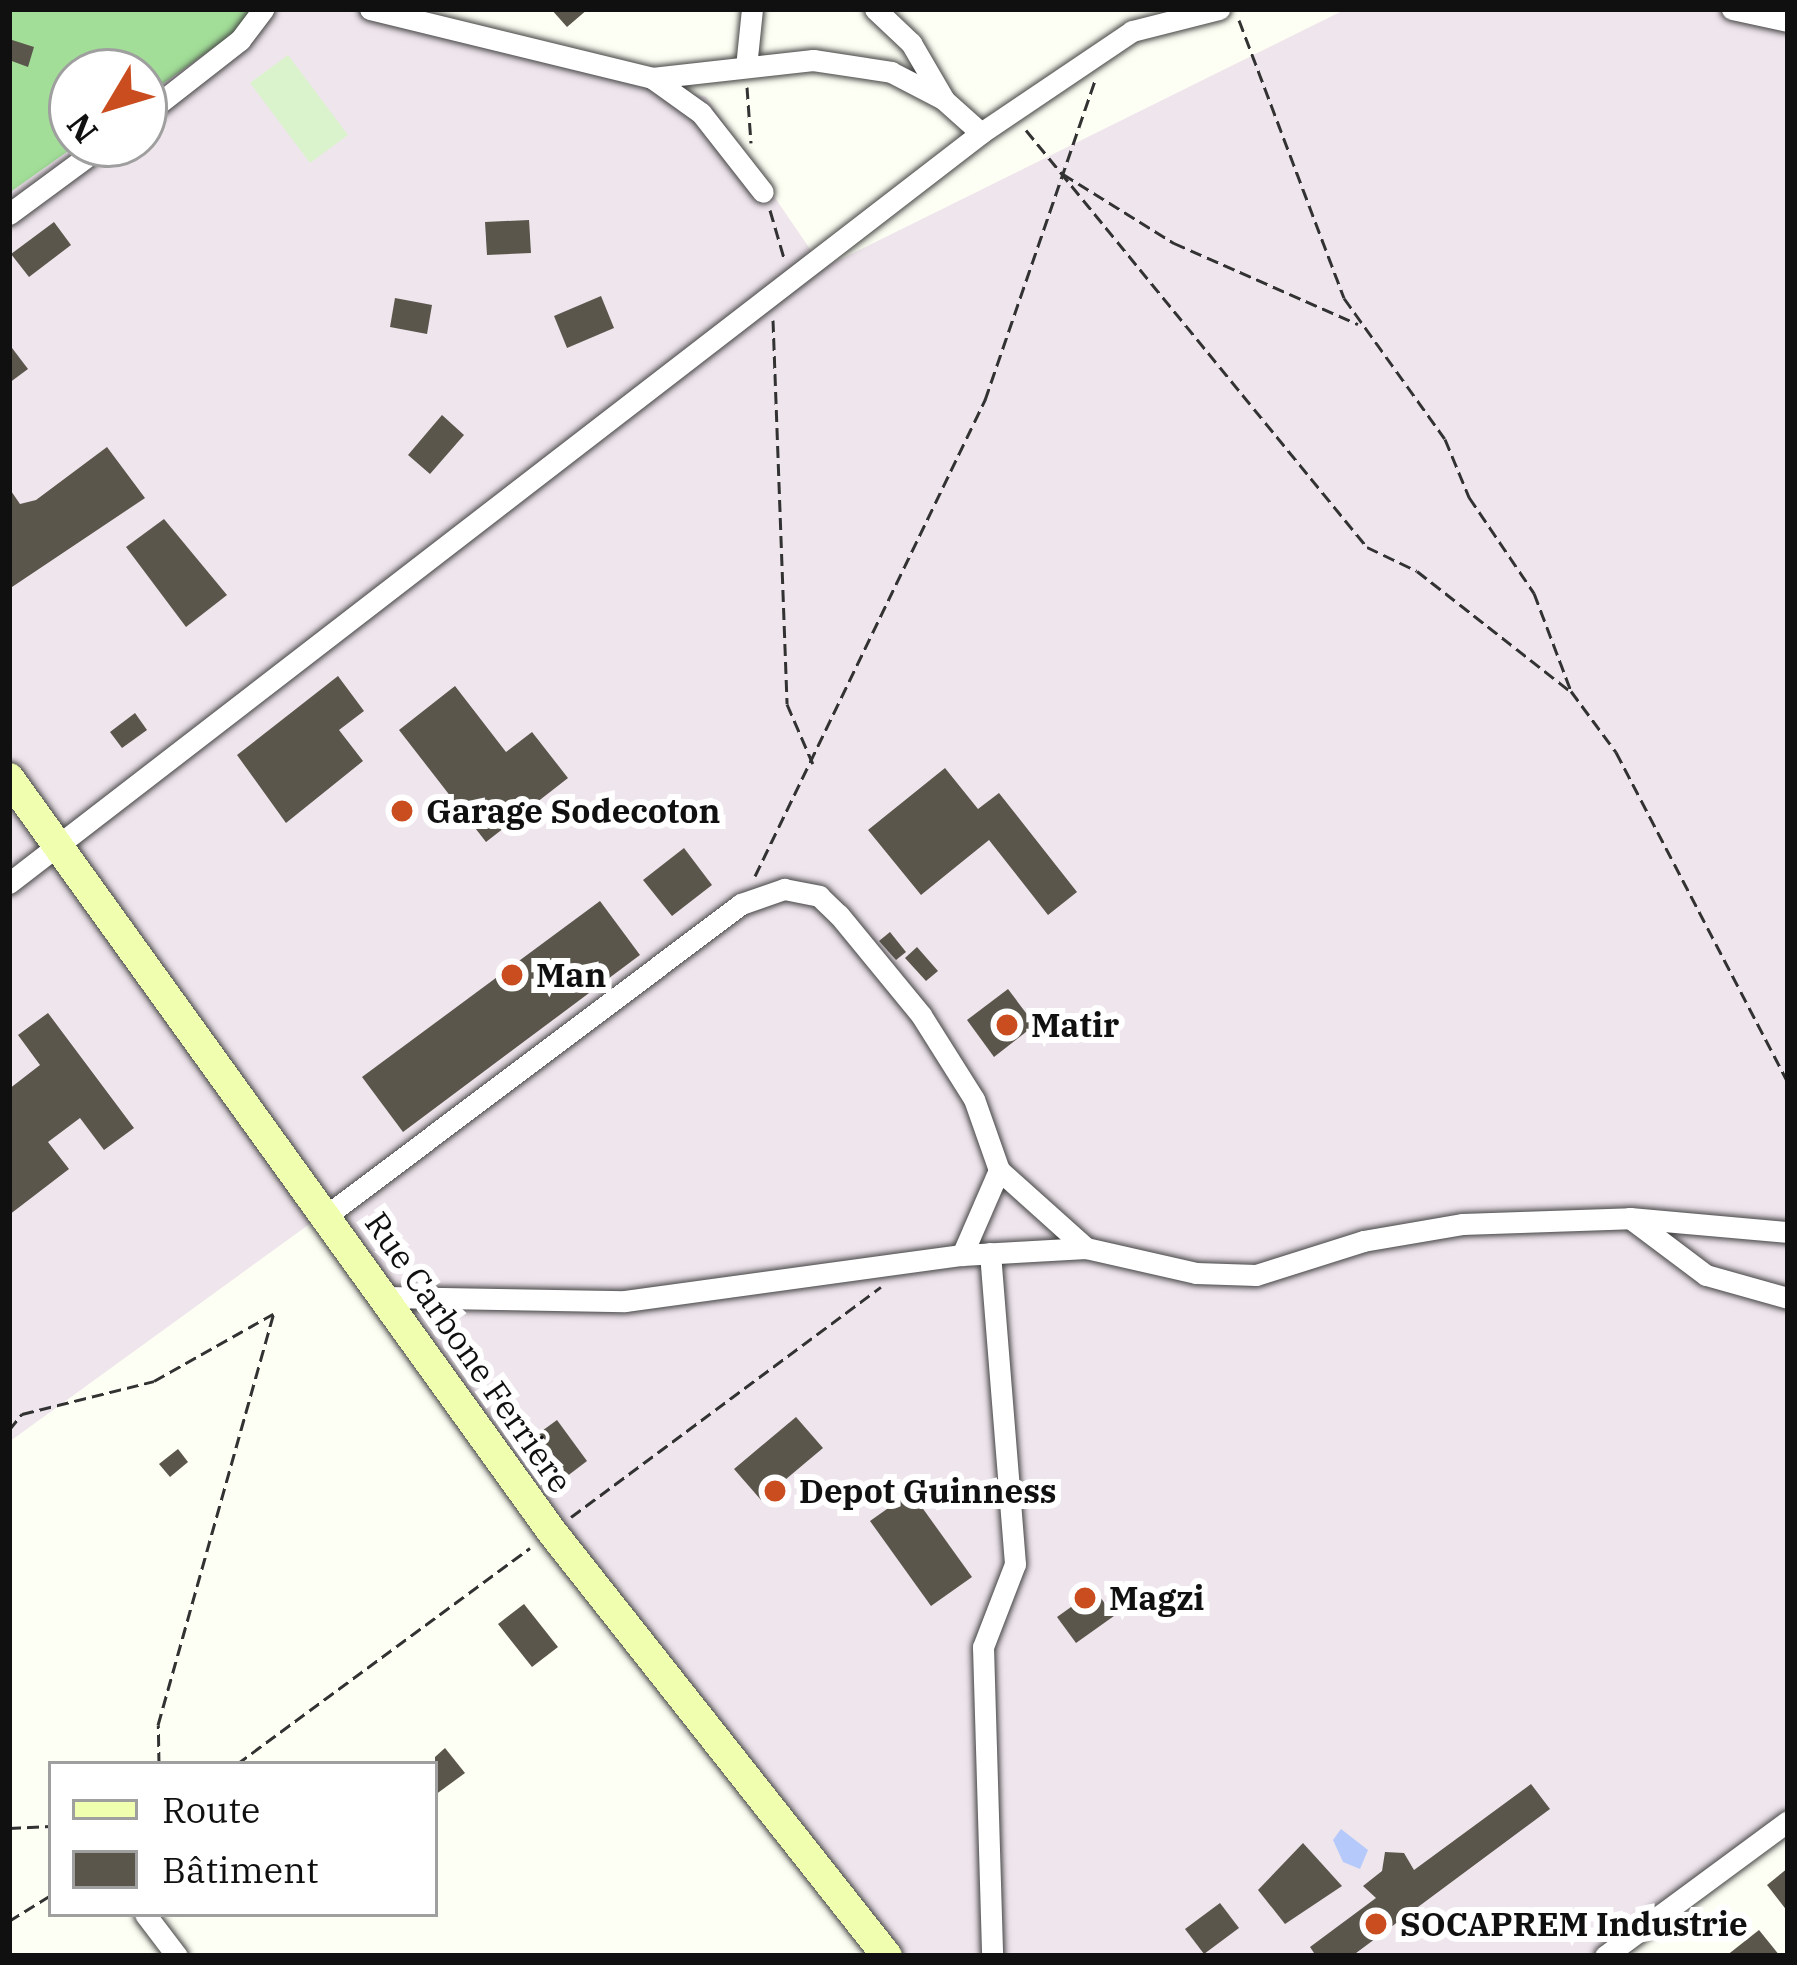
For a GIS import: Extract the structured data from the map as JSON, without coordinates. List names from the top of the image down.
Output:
{
  "streets": {
    "street": ["Rue Carbone Ferriere"]
  },
  "places": [
    "Garage Sodecoton",
    "Man",
    "Matir",
    "Depot Guinness",
    "Magzi",
    "SOCAPREM Industrie"
  ],
  "legend": ["Route", "Bâtiment"],
  "north": "bottom left"
}
